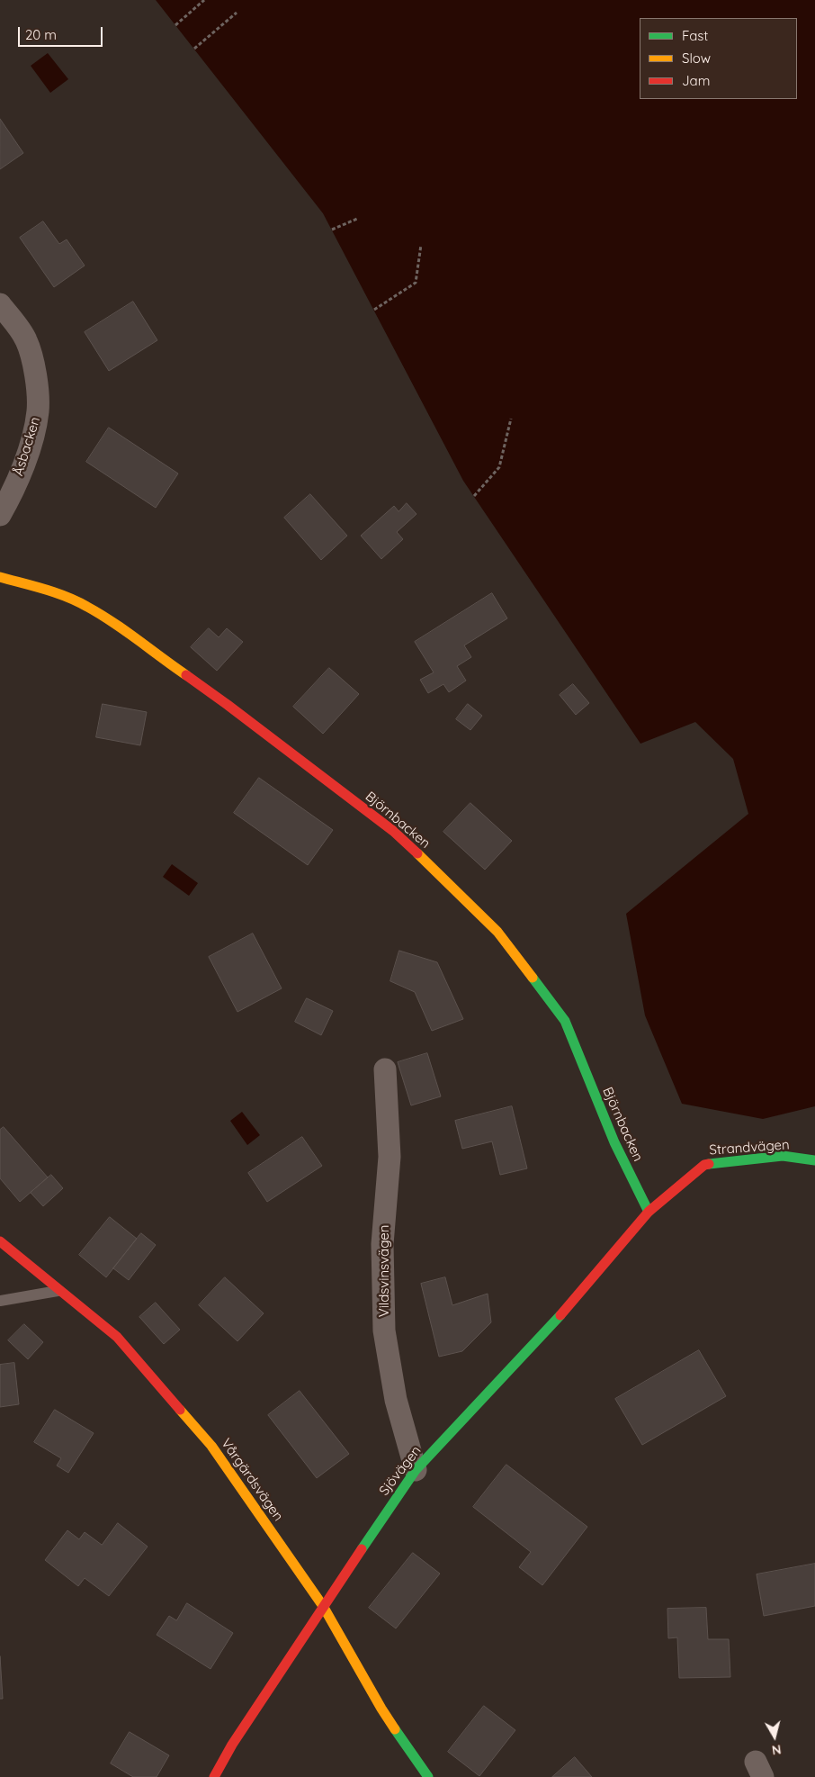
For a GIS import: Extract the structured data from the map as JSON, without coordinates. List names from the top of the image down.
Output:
{
  "streets": {
    "street": [
      "Åsbacken",
      "Björnbacken",
      "Strandvägen",
      "Vildsvinsvägen",
      "Sjövägen",
      "Vårgärdsvägen"
    ]
  },
  "crossings": [
    ["Björnbacken", "Strandvägen"],
    ["Björnbacken", "Sjövägen"],
    ["Strandvägen", "Sjövägen"],
    ["Vildsvinsvägen", "Sjövägen"],
    ["Sjövägen", "Vårgärdsvägen"]
  ],
  "legend": ["Fast", "Slow", "Jam"],
  "scale_bar": "20 m",
  "north": "bottom"
}
